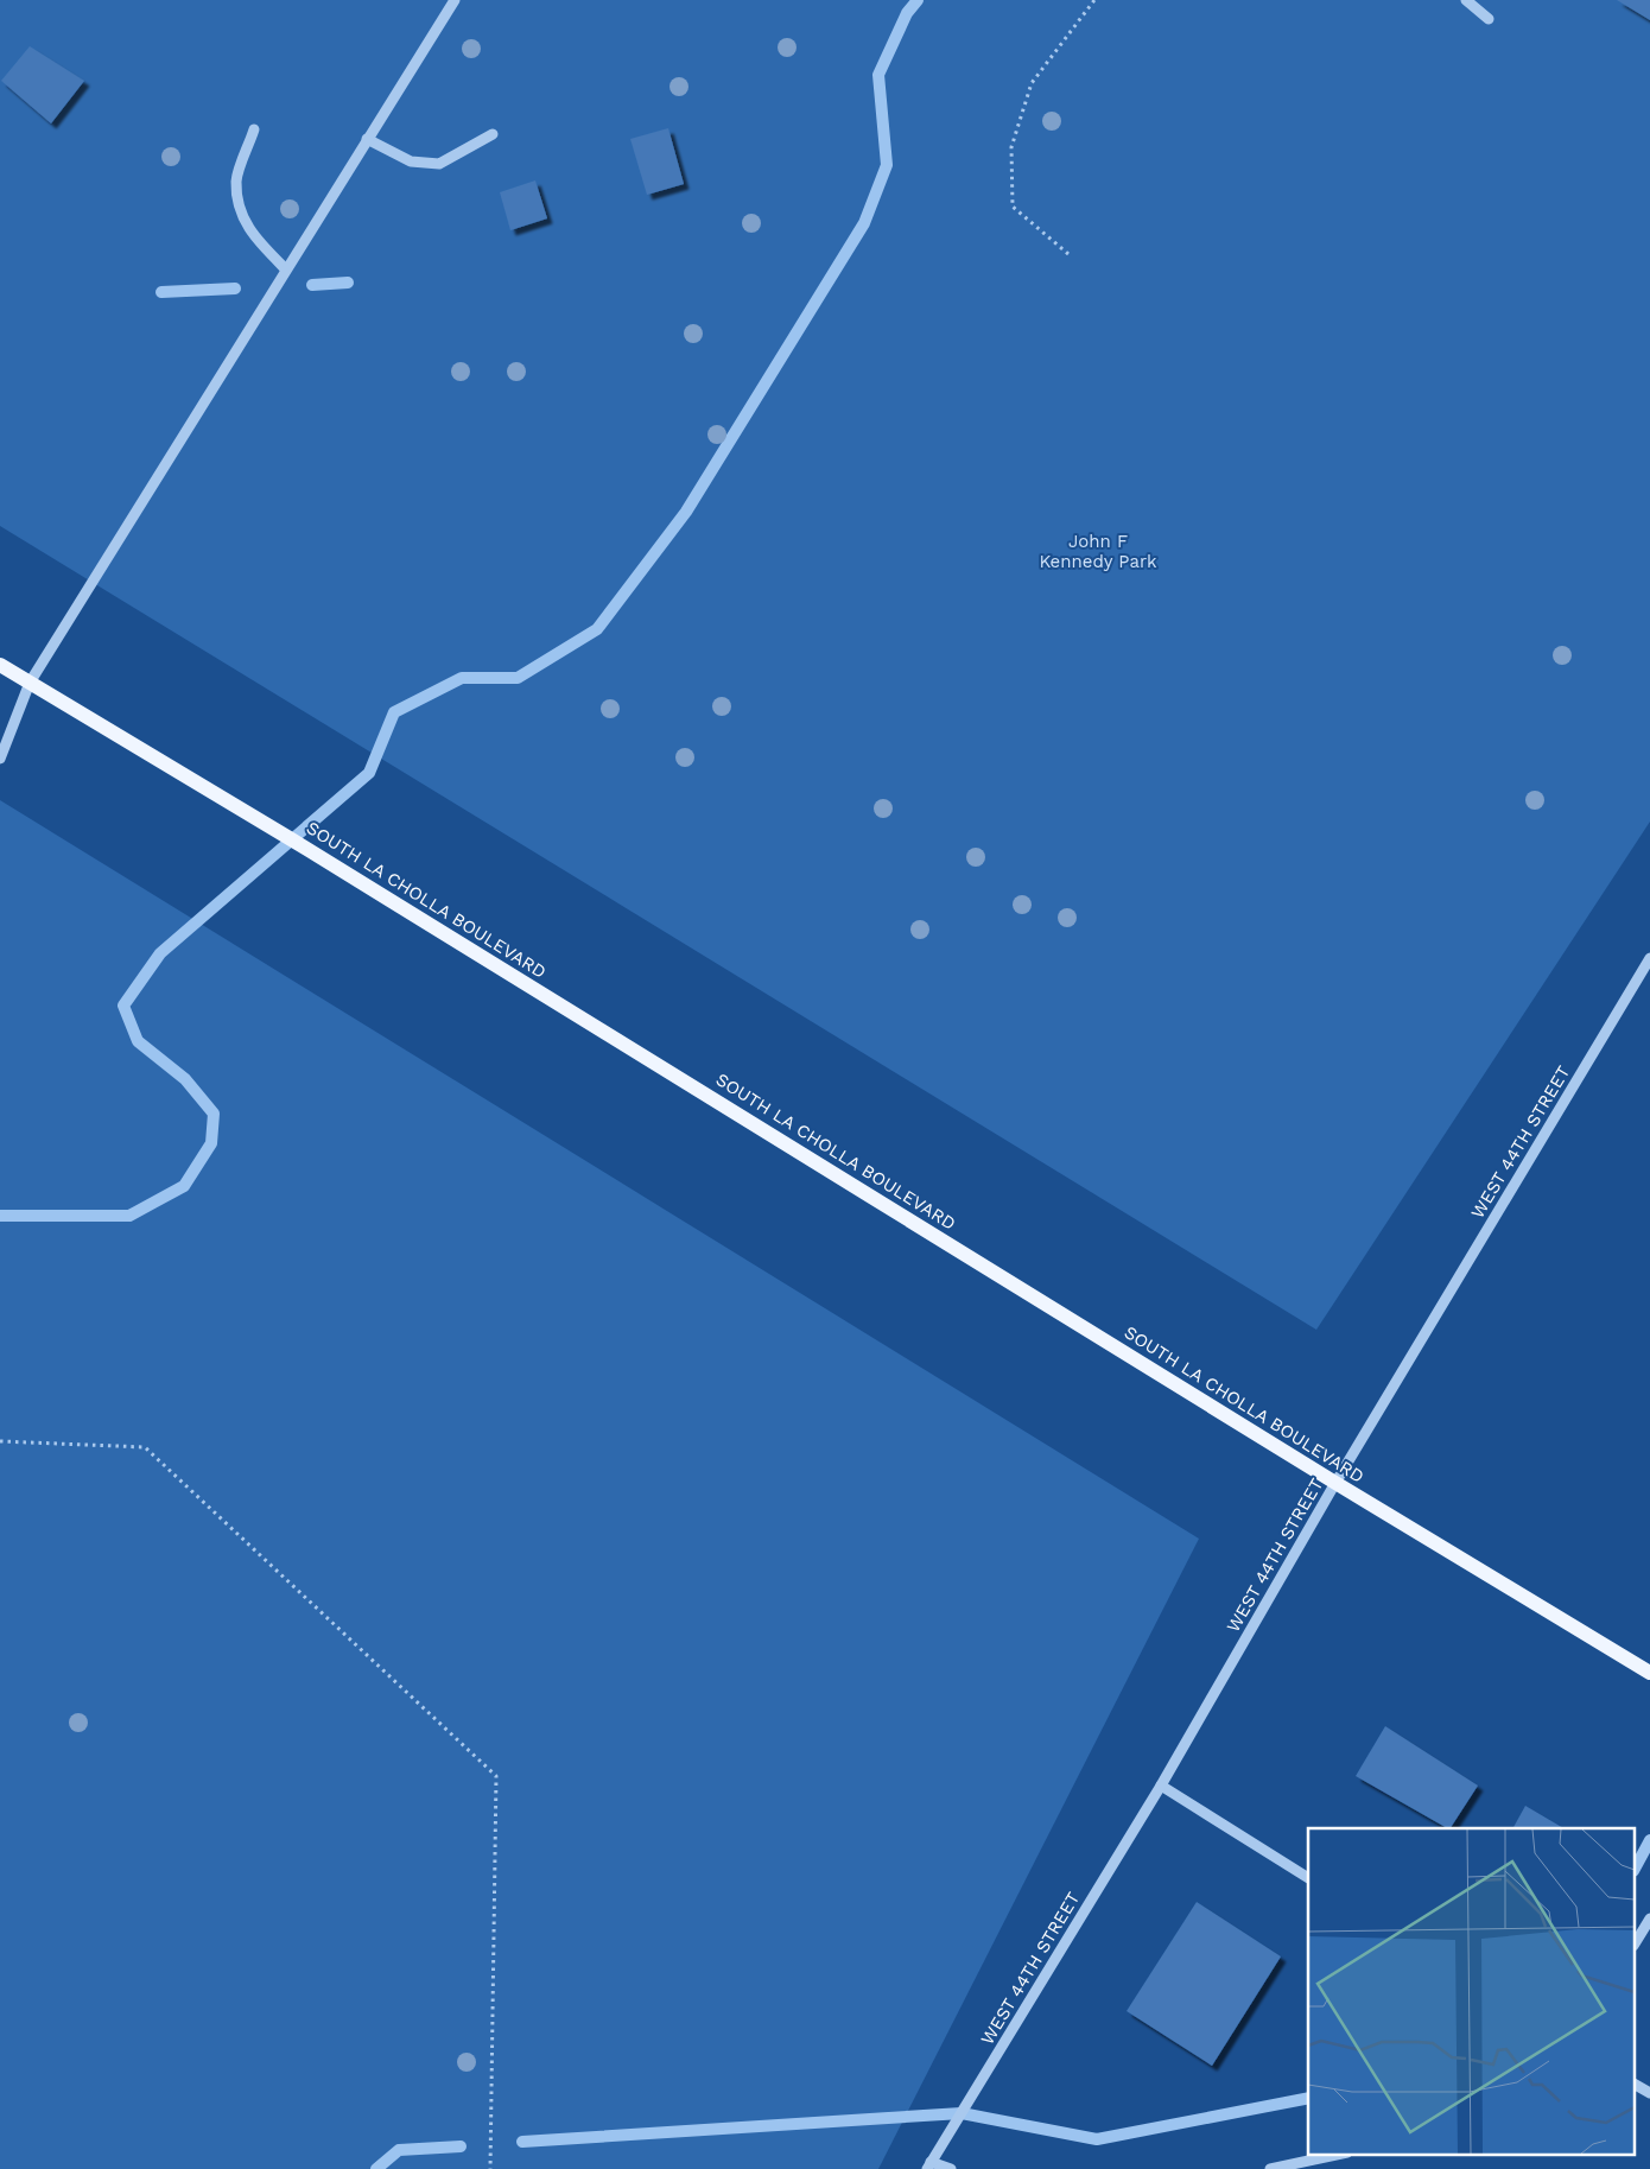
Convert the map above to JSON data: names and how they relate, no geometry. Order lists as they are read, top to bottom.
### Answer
{
  "streets": {
    "main road": ["SOUTH LA CHOLLA BOULEVARD"],
    "street": ["WEST 44TH STREET"]
  },
  "crossings": [
    ["SOUTH LA CHOLLA BOULEVARD", "WEST 44TH STREET"]
  ],
  "parks": ["John F Kennedy Park"]
}
